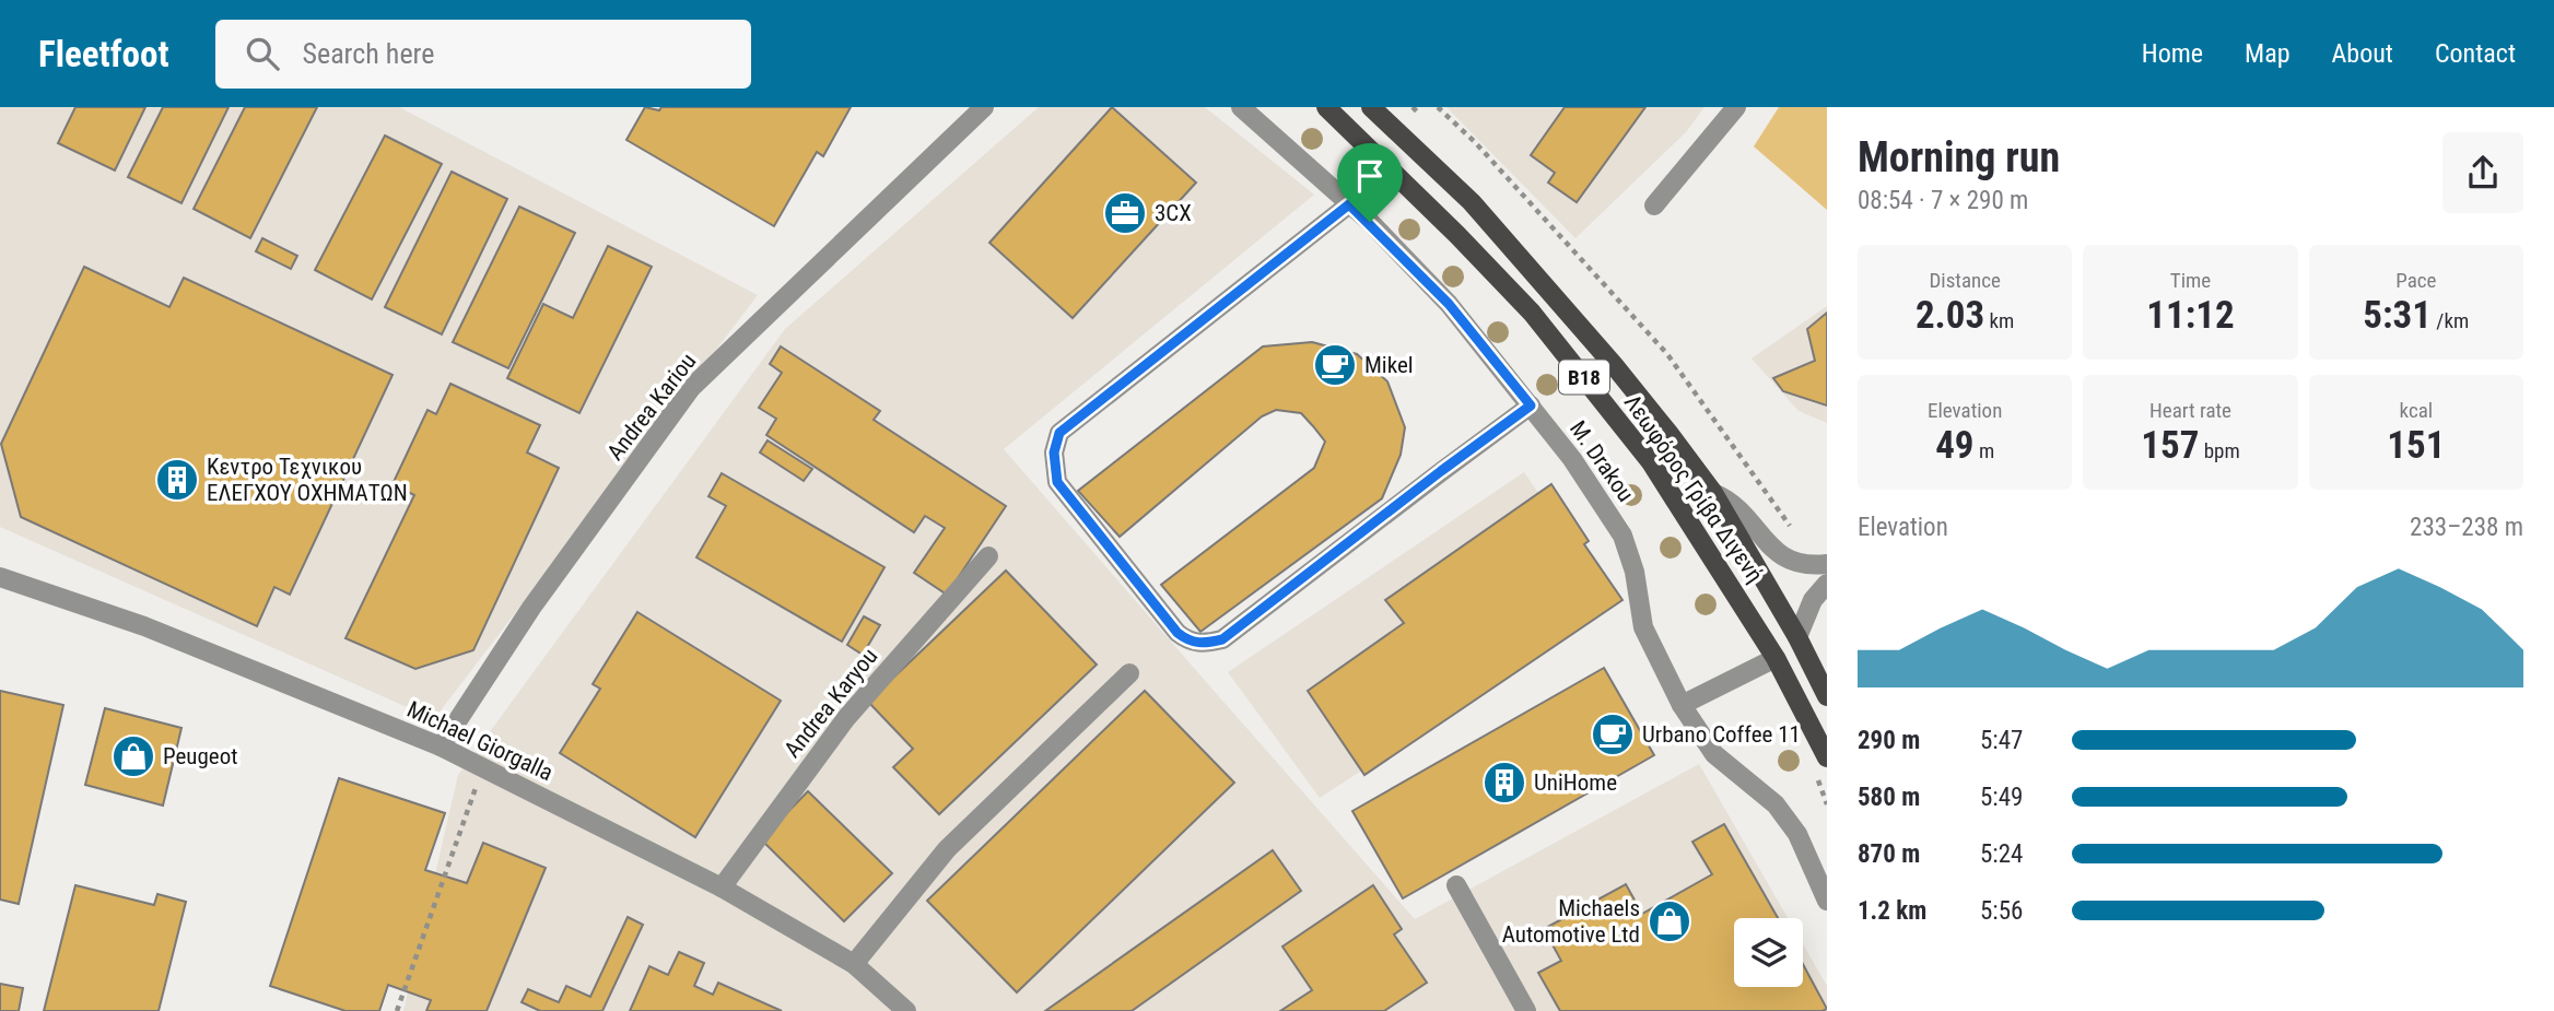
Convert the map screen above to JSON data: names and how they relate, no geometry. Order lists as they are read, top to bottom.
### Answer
{
  "streets": {
    "main road": ["B18", "Λεωφόρος Γρίβα Διγενή"],
    "street": [
      "Andrea Kariou",
      "M. Drakou",
      "Andrea Karyou",
      "Michael Giorgalla"
    ]
  },
  "crossings": [
    ["Andrea Kariou", "Michael Giorgalla"],
    ["Andrea Karyou", "Michael Giorgalla"]
  ],
  "places": {
    "office": ["3CX"],
    "cafe": ["Mikel", "Urbano Coffee 11"],
    "building": ["Κεντρο Τεχνικου ΕΛΕΓΧΟΥ ΟΧΗΜΑΤΩΝ", "UniHome"],
    "shop": ["Peugeot", "Michaels Automotive Ltd"]
  },
  "page": {
    "header": "Fleetfoot",
    "search": "Search here",
    "nav": [
      "Home",
      "Map",
      "About",
      "Contact"
    ],
    "heading": ["Morning run", "08:54 · 7 × 290 m"],
    "stats": [
      ["Distance", "2.03 km"],
      ["Time", "11:12"],
      ["Pace", "5:31 /km"],
      ["Elevation", "49 m"],
      ["Heart rate", "157 bpm"],
      ["kcal", "151"]
    ],
    "chart": ["Elevation", "233–238 m"],
    "list": [
      {
        "name": "290 m",
        "note": "5:47"
      },
      {
        "name": "580 m",
        "note": "5:49"
      },
      {
        "name": "870 m",
        "note": "5:24"
      },
      {
        "name": "1.2 km",
        "note": "5:56"
      }
    ]
  }
}
